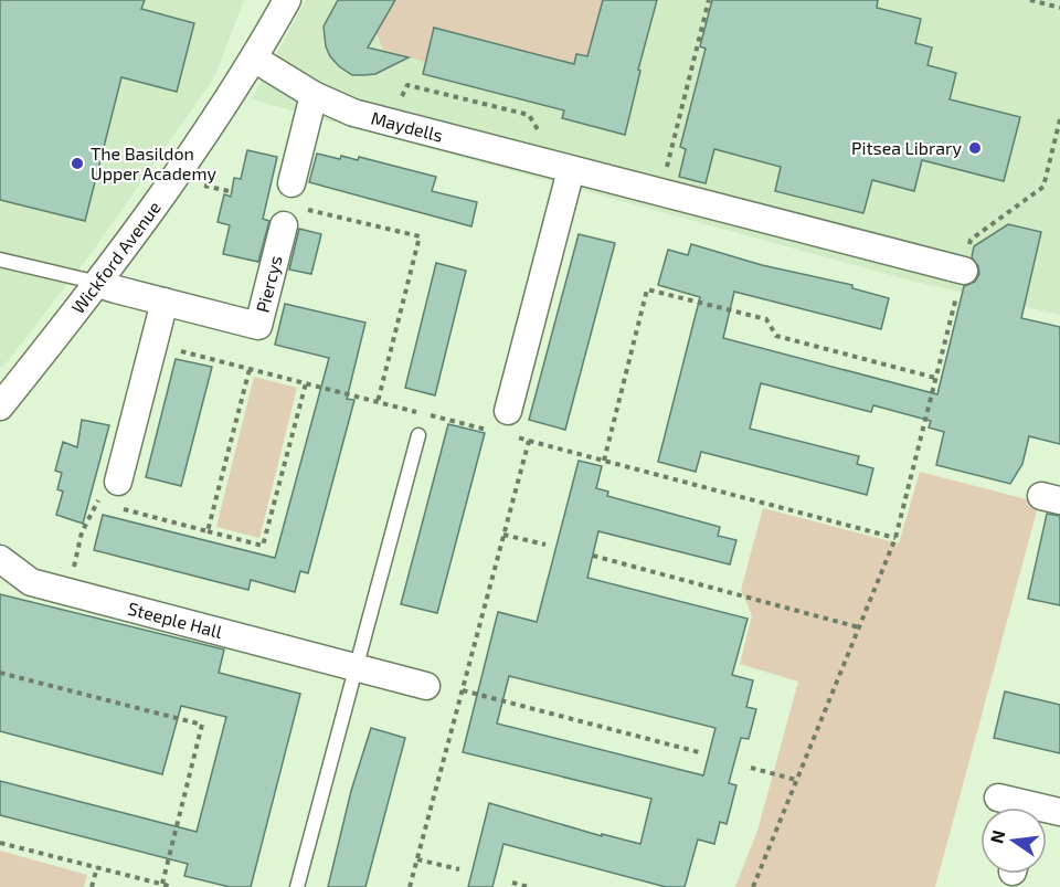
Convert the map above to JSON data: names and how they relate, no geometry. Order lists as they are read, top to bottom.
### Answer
{
  "streets": {
    "street": [
      "Maydells",
      "Wickford Avenue",
      "Piercys",
      "Steeple Hall"
    ]
  },
  "crossings": [
    ["Maydells", "Wickford Avenue"],
    ["Wickford Avenue", "Piercys"]
  ],
  "places": ["Pitsea Library", "The Basildon Upper Academy"],
  "north": "left"
}
